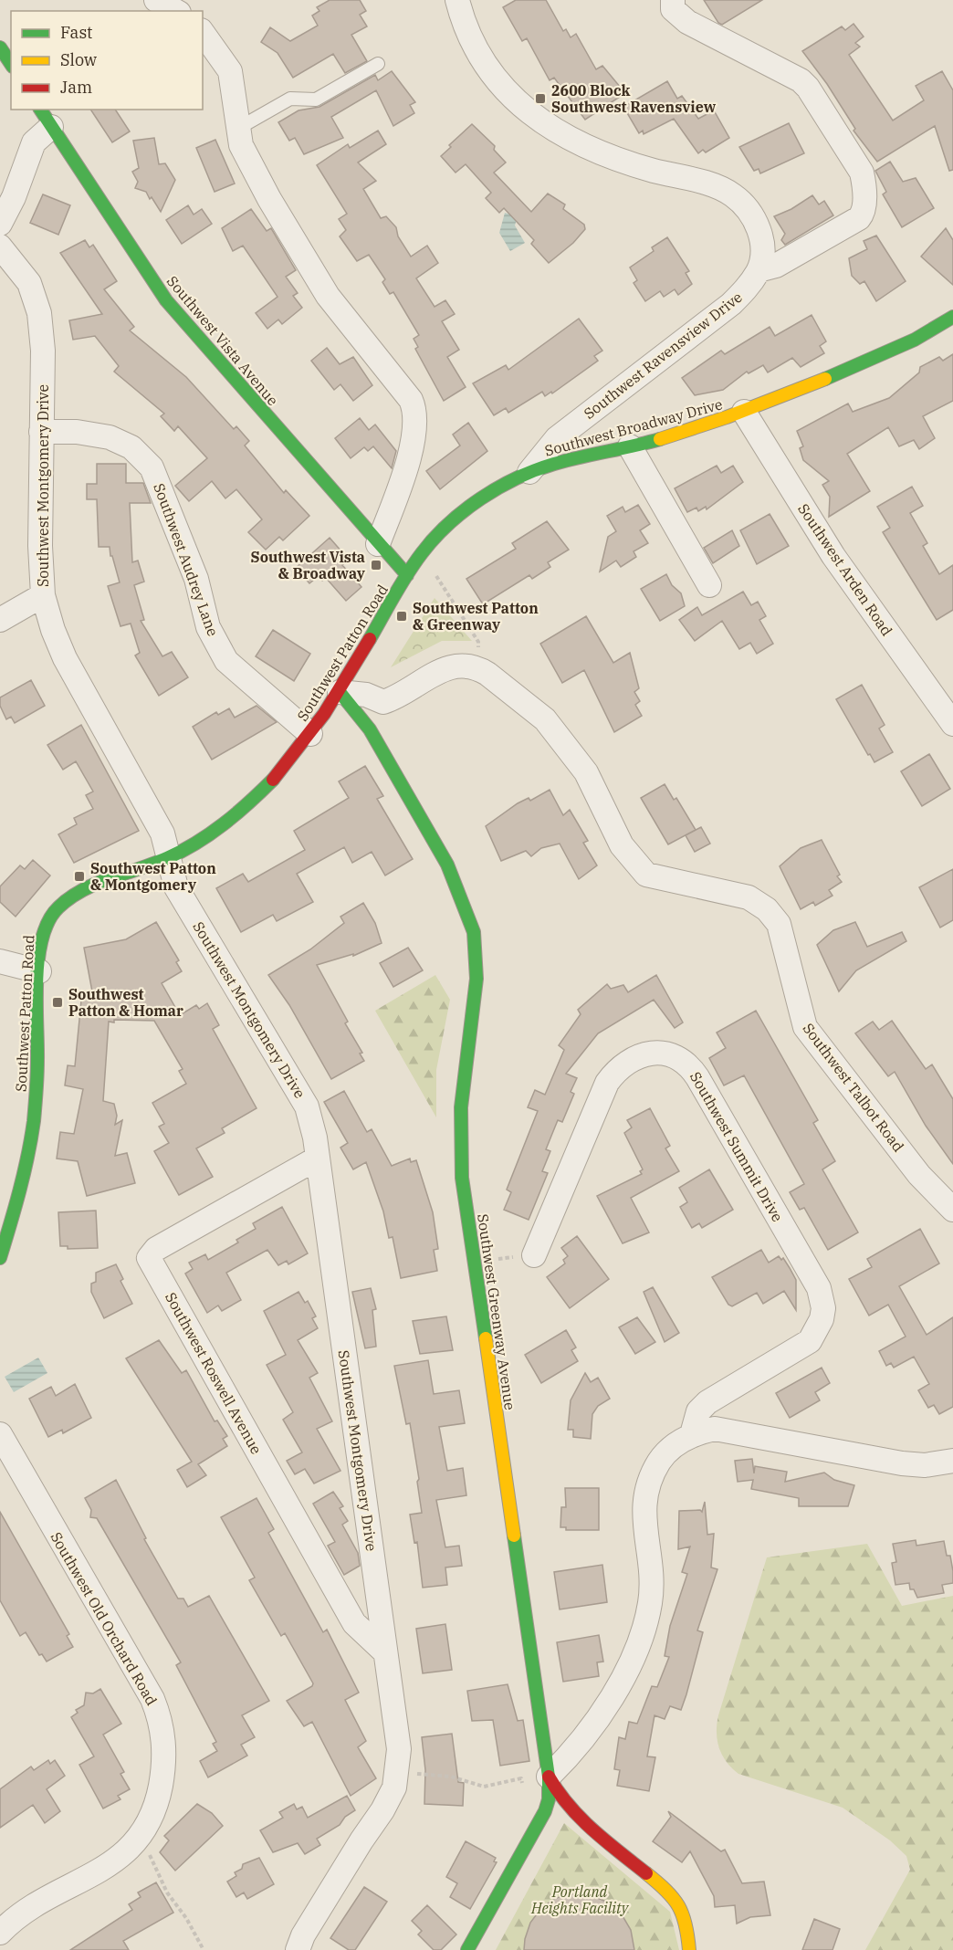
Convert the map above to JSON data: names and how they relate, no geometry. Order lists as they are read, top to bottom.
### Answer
{
  "streets": {
    "street": [
      "Southwest Vista Avenue",
      "Southwest Ravensview Drive",
      "Southwest Broadway Drive",
      "Southwest Montgomery Drive",
      "Southwest Audrey Lane",
      "Southwest Arden Road",
      "Southwest Patton Road",
      "Southwest Talbot Road",
      "Southwest Summit Drive",
      "Southwest Greenway Avenue",
      "Southwest Roswell Avenue",
      "Southwest Old Orchard Road"
    ]
  },
  "crossings": [
    ["Southwest Vista Avenue", "Southwest Broadway Drive"],
    ["Southwest Vista Avenue", "Southwest Patton Road"],
    ["Southwest Ravensview Drive", "Southwest Broadway Drive"],
    ["Southwest Broadway Drive", "Southwest Arden Road"],
    ["Southwest Broadway Drive", "Southwest Patton Road"],
    ["Southwest Montgomery Drive", "Southwest Audrey Lane"],
    ["Southwest Montgomery Drive", "Southwest Patton Road"],
    ["Southwest Montgomery Drive", "Southwest Roswell Avenue"],
    ["Southwest Audrey Lane", "Southwest Patton Road"],
    ["Southwest Patton Road", "Southwest Greenway Avenue"]
  ],
  "parks": ["Portland Heights Facility"],
  "places": {
    "transit": [
      "2600 Block Southwest Ravensview",
      "Southwest Vista & Broadway",
      "Southwest Patton & Greenway",
      "Southwest Patton & Montgomery",
      "Southwest Patton & Homar"
    ]
  },
  "legend": ["Fast", "Slow", "Jam"]
}
